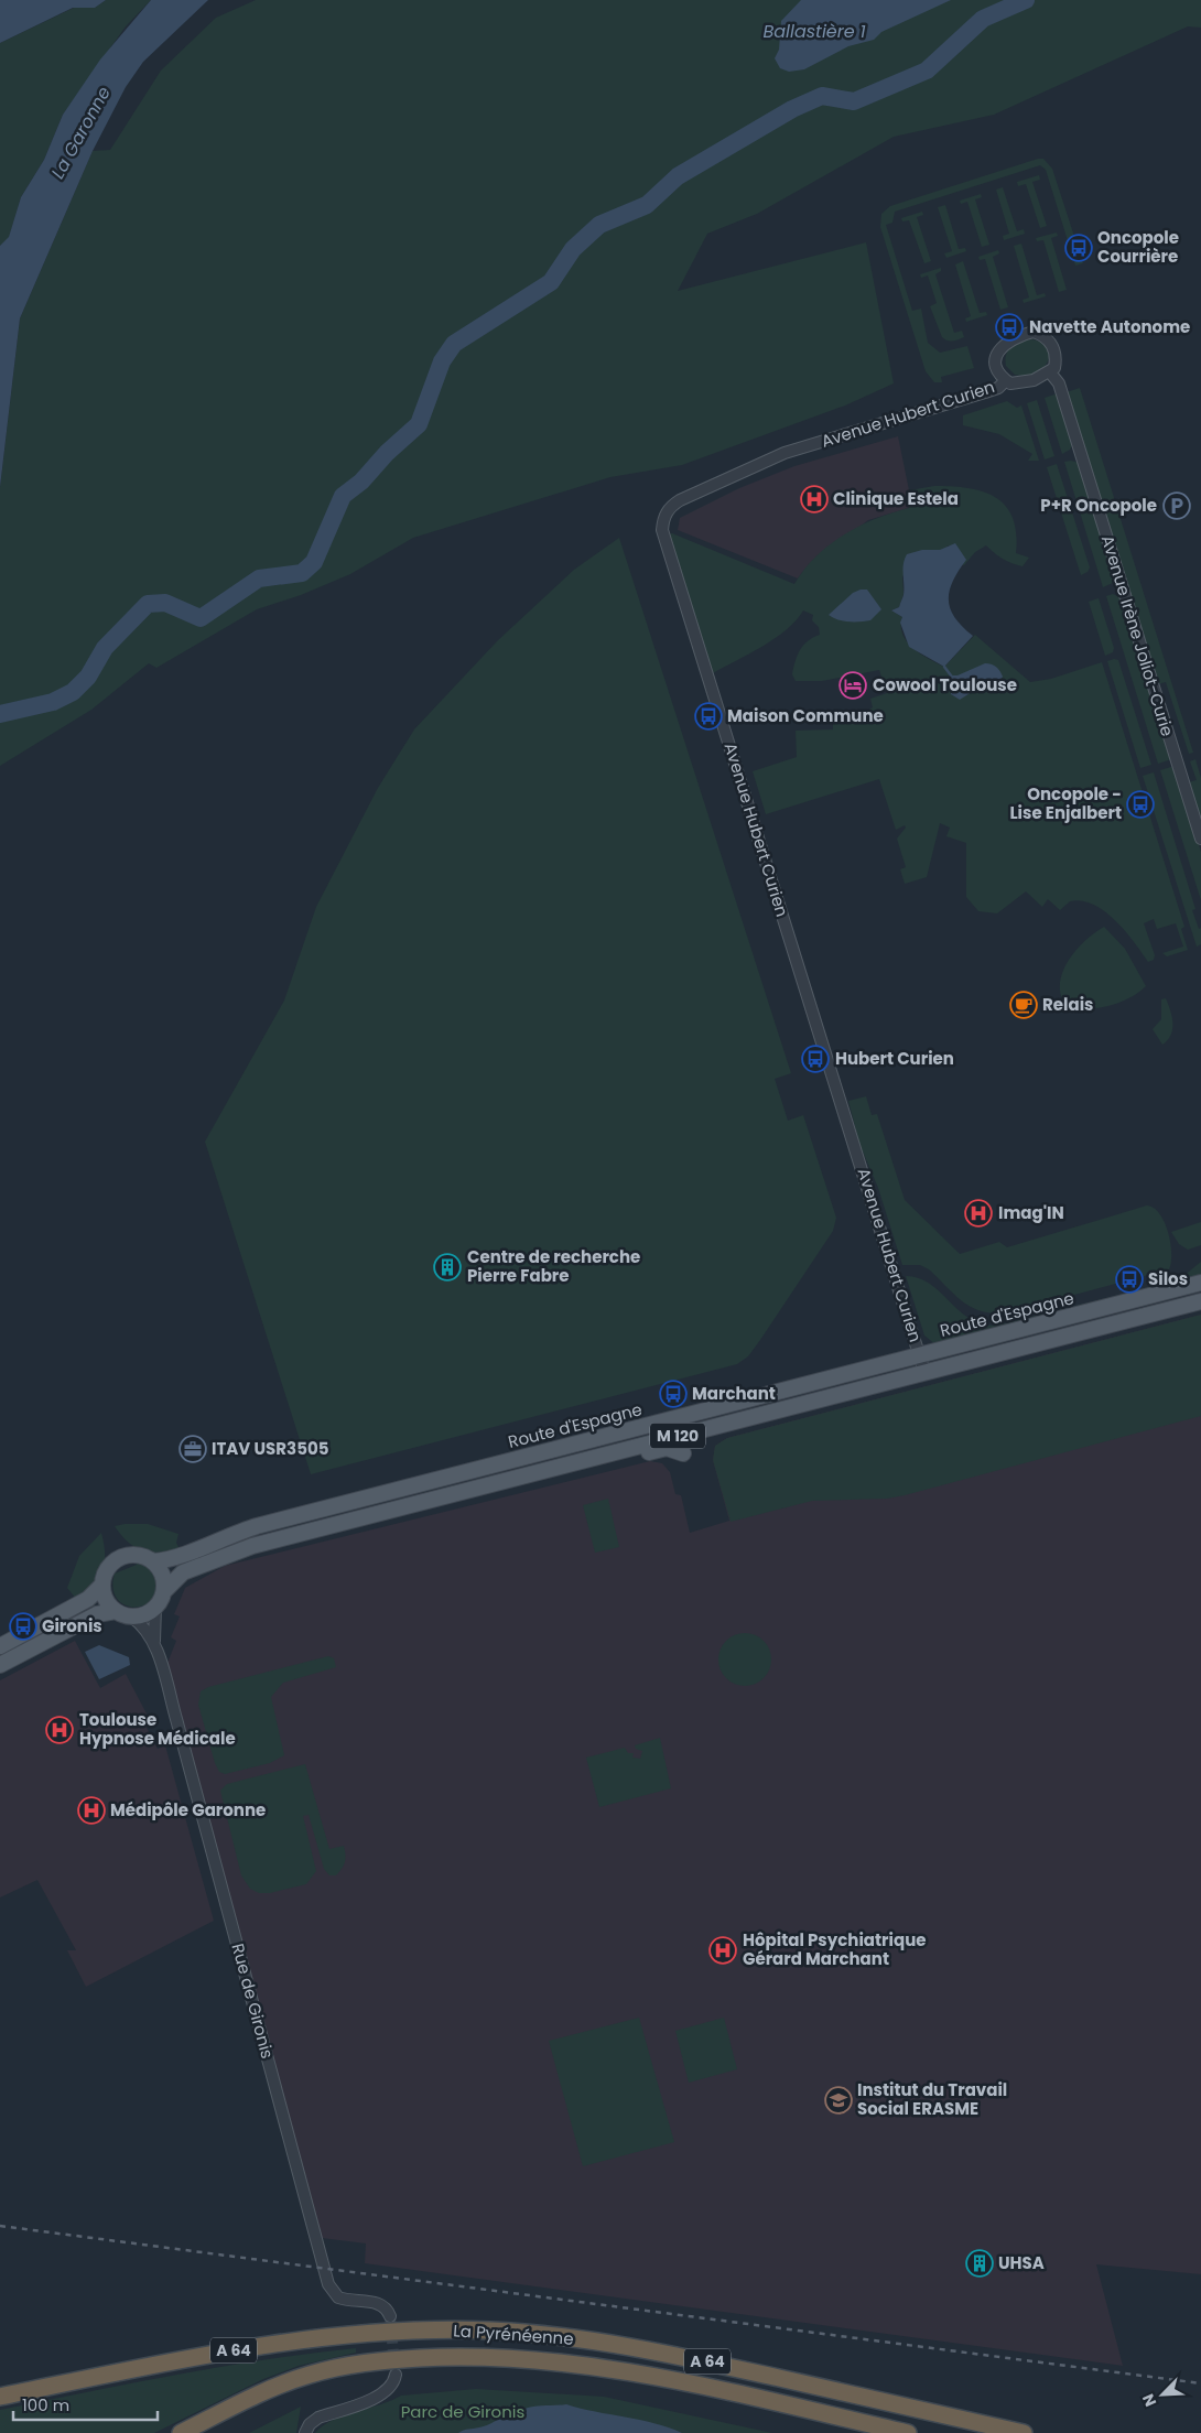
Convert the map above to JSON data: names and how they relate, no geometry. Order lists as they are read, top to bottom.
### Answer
{
  "streets": {
    "highway": ["La Pyrénéenne", "A 64"],
    "main road": ["Route d'Espagne", "M 120"],
    "street": ["Avenue Hubert Curien", "Avenue Irène Joliot-Curie", "Rue de Gironis"]
  },
  "crossings": [
    ["Avenue Hubert Curien", "Avenue Irène Joliot-Curie"],
    ["Avenue Hubert Curien", "Route d'Espagne"],
    ["Route d'Espagne", "Rue de Gironis"]
  ],
  "water": ["Ballastière 1", "La Garonne"],
  "parks": ["Parc de Gironis"],
  "places": {
    "bus stop": [
      "Oncopole Courrière",
      "Navette Autonome",
      "Maison Commune",
      "Oncopole - Lise Enjalbert",
      "Hubert Curien",
      "Silos",
      "Marchant",
      "Gironis"
    ],
    "hospital": [
      "Clinique Estela",
      "Imag'IN",
      "Toulouse Hypnose Médicale",
      "Médipôle Garonne",
      "Hôpital Psychiatrique Gérard Marchant"
    ],
    "parking": ["P+R Oncopole"],
    "hotel": ["Cowool Toulouse"],
    "cafe": ["Relais"],
    "building": ["Centre de recherche Pierre Fabre", "UHSA"],
    "office": ["ITAV USR3505"],
    "school or university": ["Institut du Travail Social ERASME"]
  },
  "scale_bar": "100 m",
  "north": "bottom left"
}
